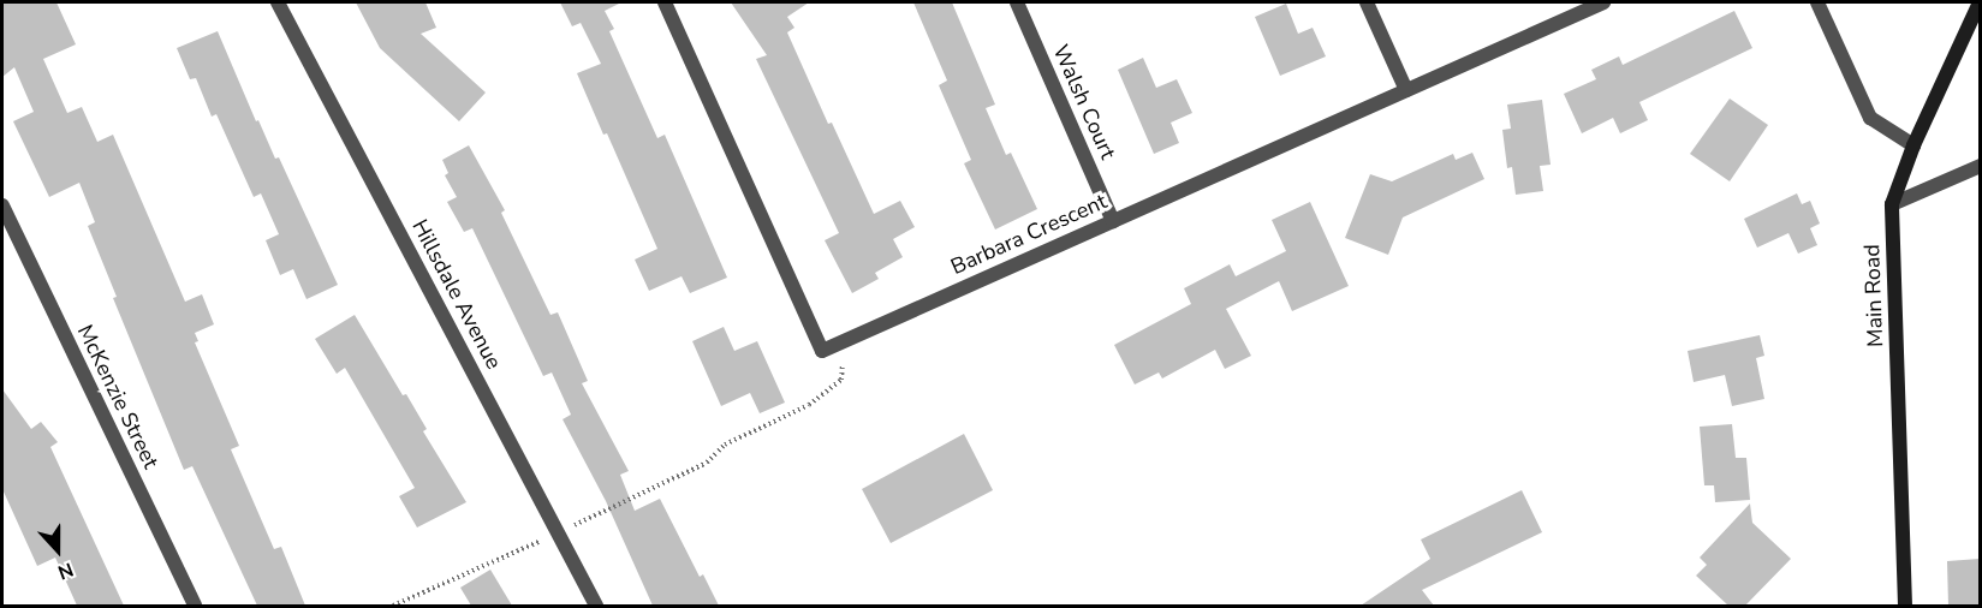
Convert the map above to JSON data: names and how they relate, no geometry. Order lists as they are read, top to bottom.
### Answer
{
  "streets": {
    "main road": ["Main Road"],
    "street": [
      "Walsh Court",
      "Barbara Crescent",
      "Hillsdale Avenue",
      "McKenzie Street"
    ]
  },
  "crossings": [
    ["Walsh Court", "Barbara Crescent"]
  ],
  "north": "bottom"
}
